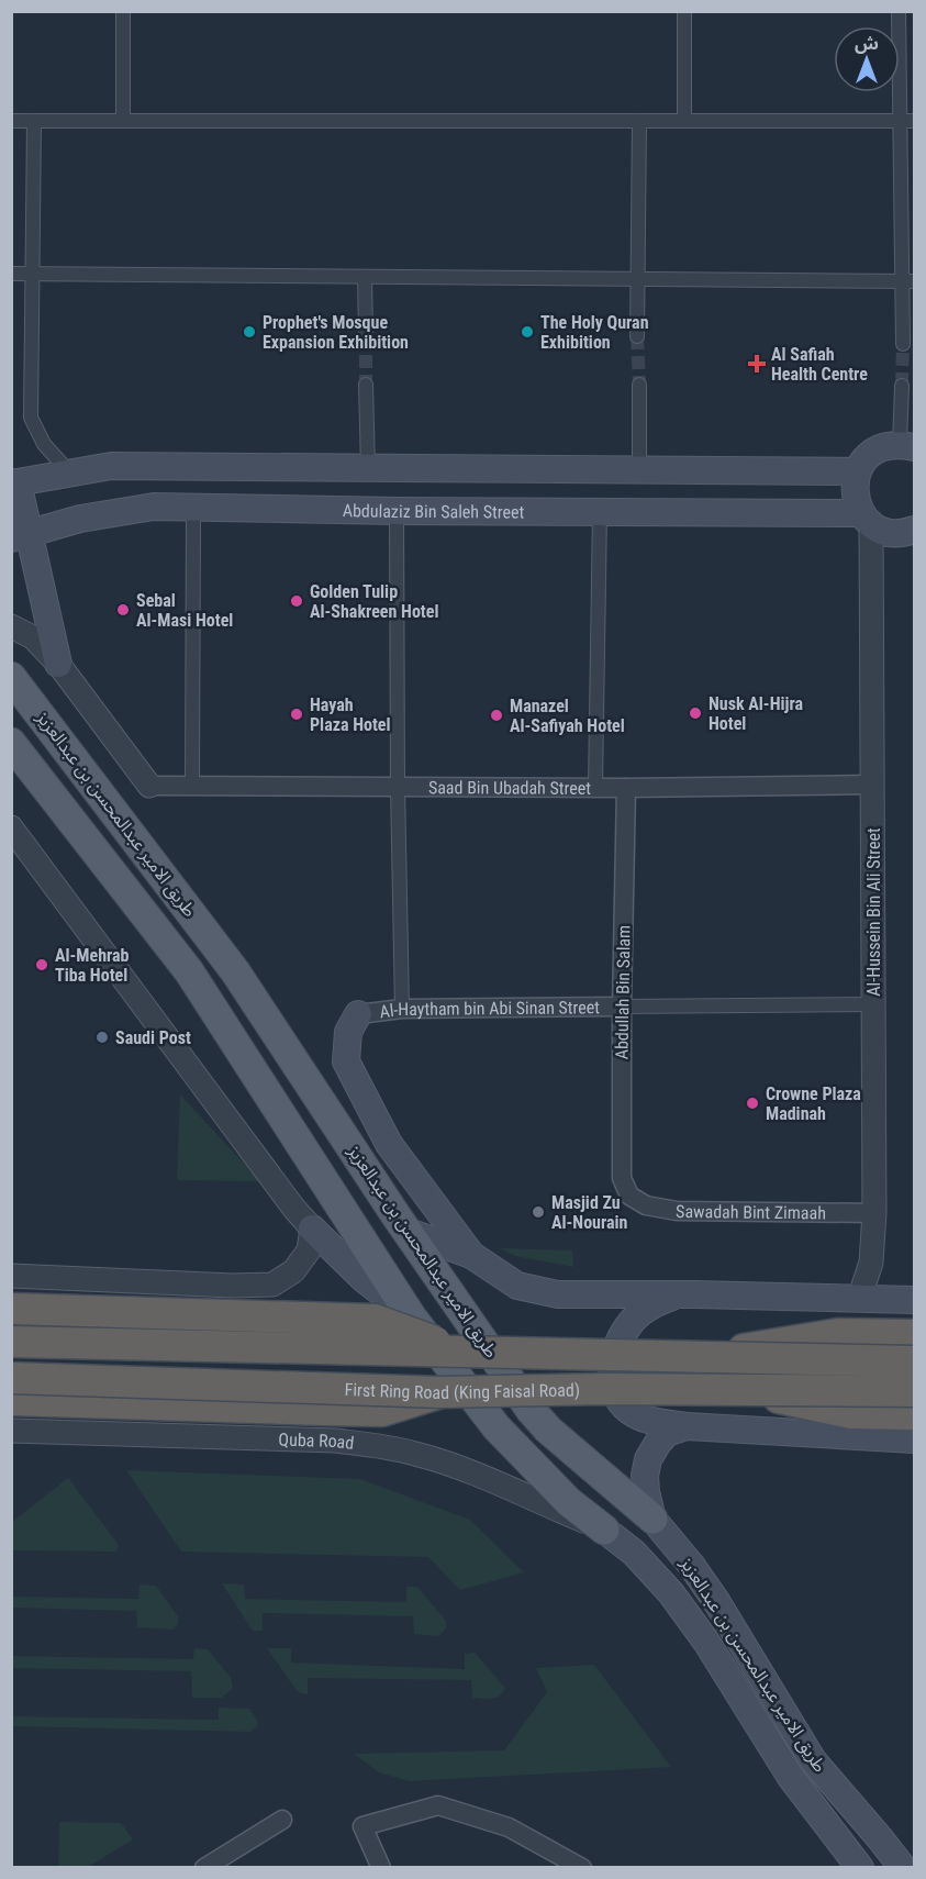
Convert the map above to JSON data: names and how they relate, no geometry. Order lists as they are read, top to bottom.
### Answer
{
  "streets": {
    "highway": ["First Ring Road (King Faisal Road)"],
    "main road": ["Abdulaziz Bin Saleh Street", "طريق الامير عبدالمحسن بن عبدالعزيز"],
    "street": [
      "Saad Bin Ubadah Street",
      "Al-Hussein Bin Ali Street",
      "Abdullah Bin Salam",
      "Al-Haytham bin Abi Sinan Street",
      "Sawadah Bint Zimaah",
      "Quba Road"
    ]
  },
  "crossings": [
    ["Abdulaziz Bin Saleh Street", "Al-Hussein Bin Ali Street"],
    ["Saad Bin Ubadah Street", "Al-Hussein Bin Ali Street"],
    ["Saad Bin Ubadah Street", "Abdullah Bin Salam"],
    ["طريق الامير عبدالمحسن بن عبدالعزيز", "Quba Road"],
    ["Al-Hussein Bin Ali Street", "Sawadah Bint Zimaah"],
    ["Abdullah Bin Salam", "Al-Haytham bin Abi Sinan Street"],
    ["Abdullah Bin Salam", "Sawadah Bint Zimaah"]
  ],
  "places": {
    "other": [
      "Prophet's Mosque Expansion Exhibition",
      "The Holy Quran Exhibition",
      "Golden Tulip Al-Shakreen Hotel",
      "Sebal Al-Masi Hotel",
      "Nusk Al-Hijra Hotel",
      "Hayah Plaza Hotel",
      "Manazel Al-Safiyah Hotel",
      "Al-Mehrab Tiba Hotel",
      "Saudi Post",
      "Crowne Plaza Madinah",
      "Masjid Zu Al-Nourain"
    ],
    "health": ["Al Safiah Health Centre"]
  },
  "north": "top"
}
